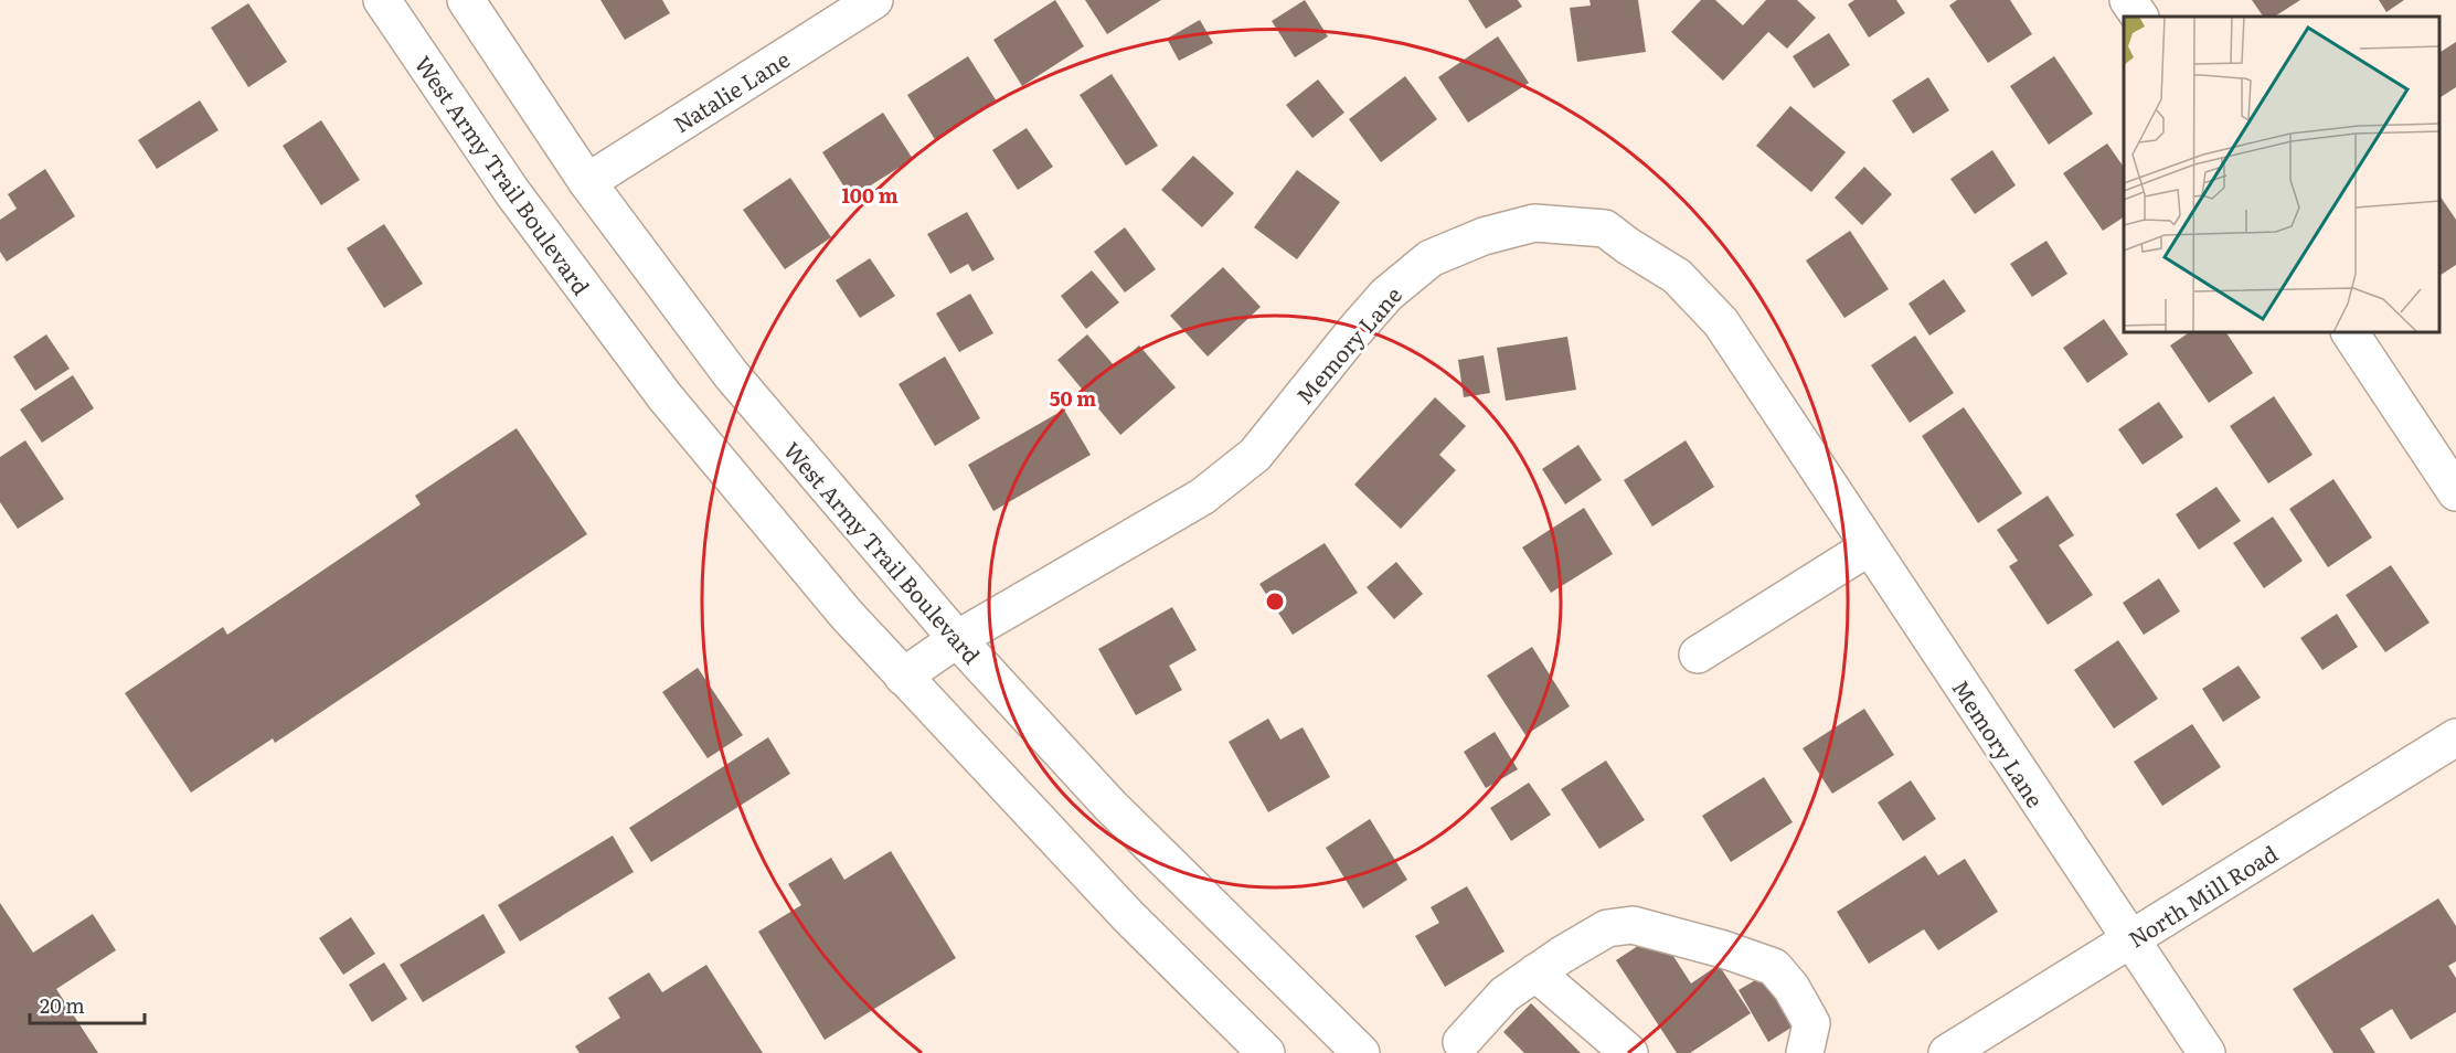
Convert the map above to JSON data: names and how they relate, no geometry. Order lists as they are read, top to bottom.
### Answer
{
  "streets": {
    "street": [
      "Natalie Lane",
      "West Army Trail Boulevard",
      "Memory Lane",
      "North Mill Road"
    ]
  },
  "crossings": [
    ["Natalie Lane", "West Army Trail Boulevard"],
    ["West Army Trail Boulevard", "Memory Lane"],
    ["Memory Lane", "North Mill Road"]
  ],
  "scale_bar": "20 m",
  "rings": ["100 m", "50 m"]
}
